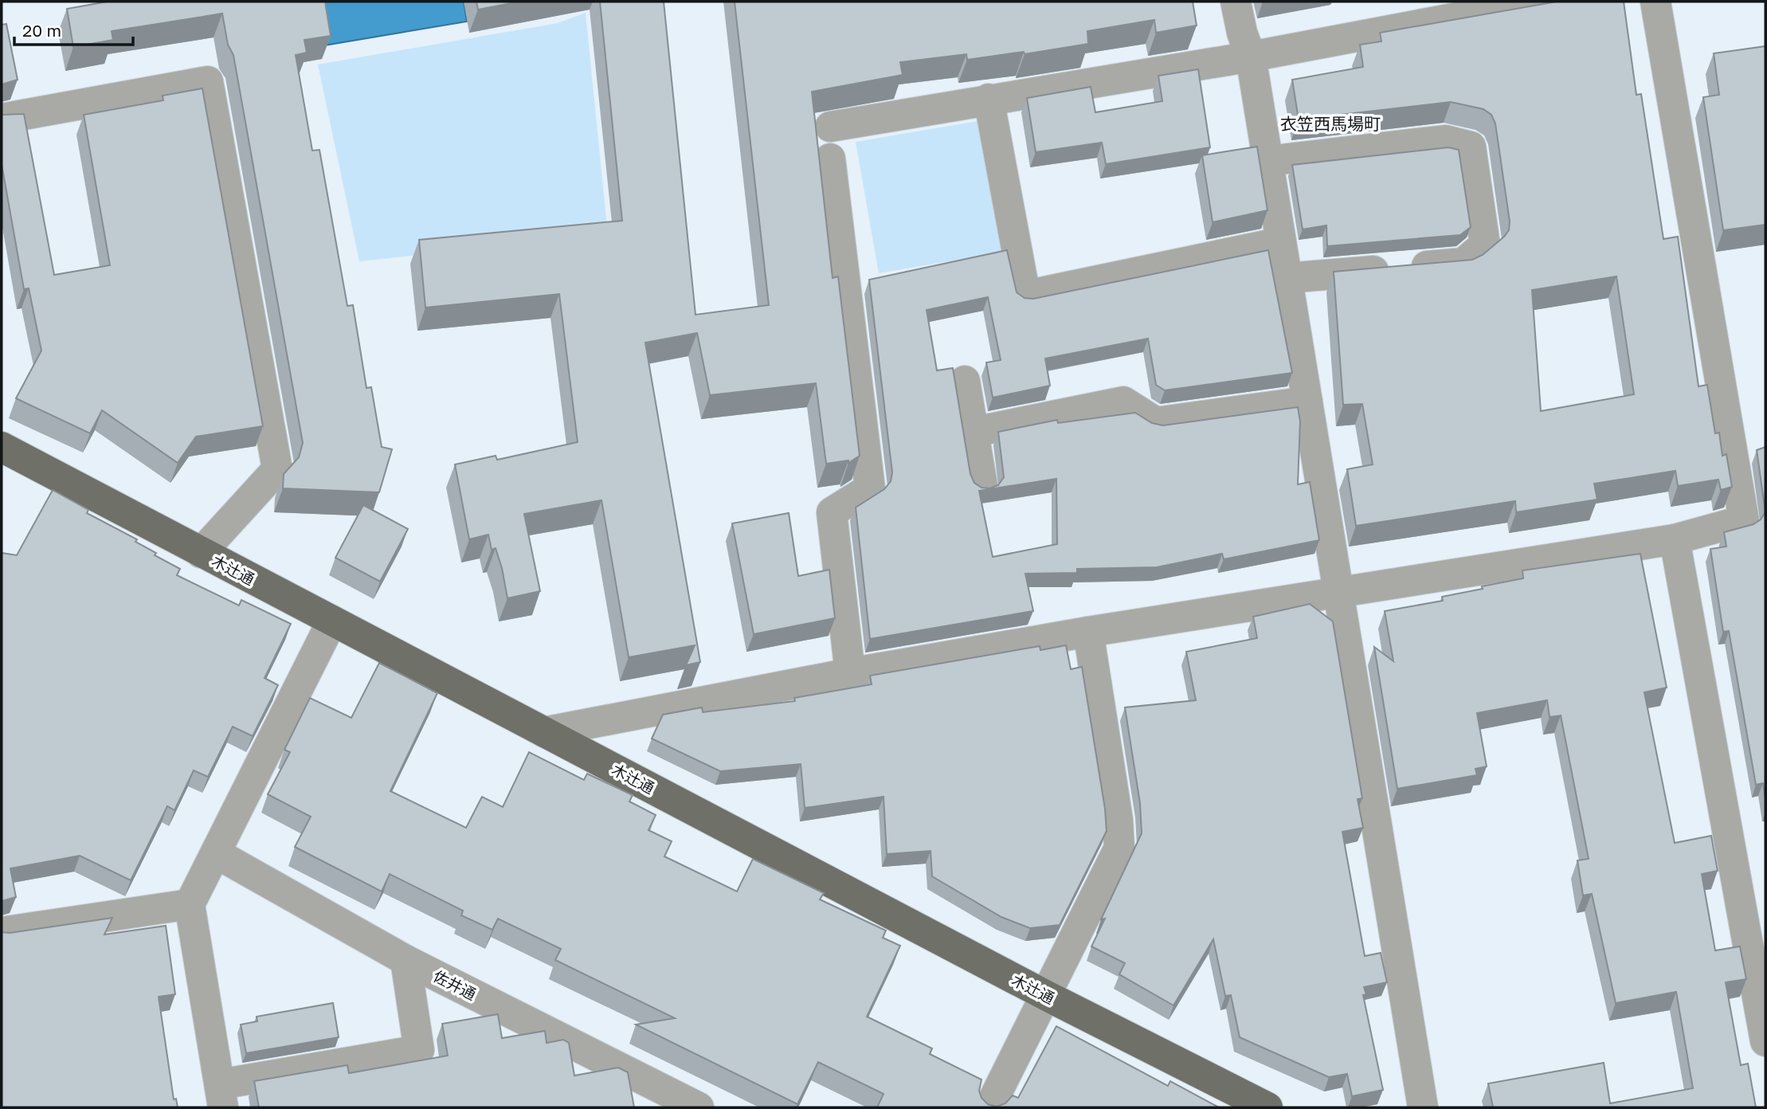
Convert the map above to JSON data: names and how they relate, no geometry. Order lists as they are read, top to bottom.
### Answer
{
  "streets": {
    "main road": ["木辻通"],
    "street": ["佐井通"]
  },
  "districts": ["衣笠西馬場町"],
  "scale_bar": "20 m"
}
